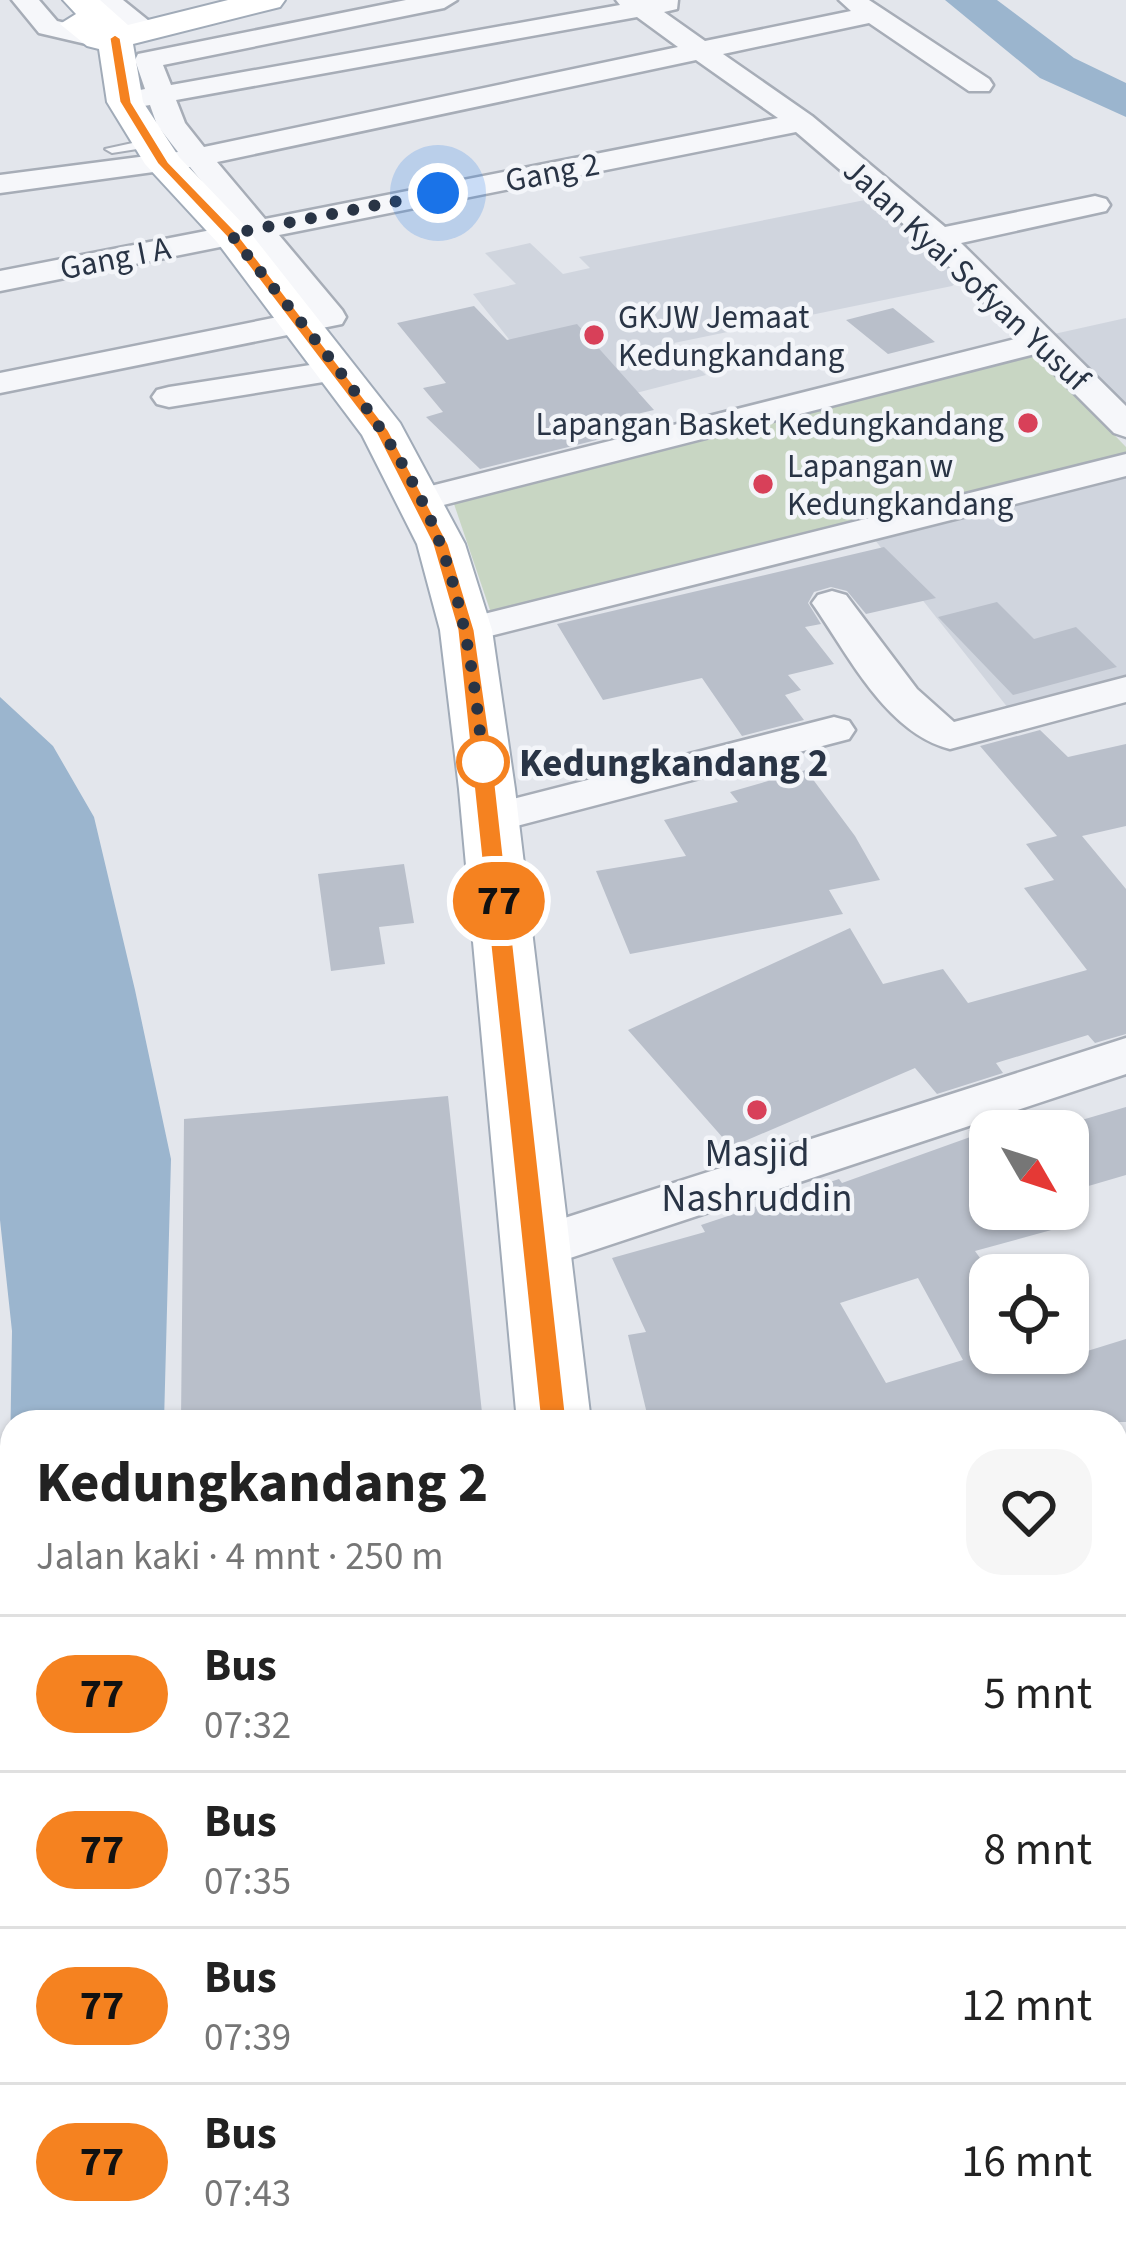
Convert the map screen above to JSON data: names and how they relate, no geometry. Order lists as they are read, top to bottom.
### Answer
{
  "streets": {
    "street": ["Gang 2", "Gang I A", "Jalan Kyai Sofyan Yusuf"]
  },
  "crossings": [
    ["Gang 2", "Gang I A"],
    ["Gang 2", "Jalan Kyai Sofyan Yusuf"]
  ],
  "places": [
    "GKJW Jemaat Kedungkandang",
    "Lapangan Basket Kedungkandang",
    "Lapangan w Kedungkandang",
    "Kedungkandang 2",
    "Masjid Nashruddin"
  ],
  "lines": ["bus line 77"],
  "north": "bottom right",
  "page": {
    "on_map": "77",
    "heading": ["Kedungkandang 2", "Jalan kaki · 4 mnt · 250 m"],
    "list": [
      {
        "mark": "77",
        "name": "Bus",
        "note": "07:32",
        "value": "5 mnt"
      },
      {
        "mark": "77",
        "name": "Bus",
        "note": "07:35",
        "value": "8 mnt"
      },
      {
        "mark": "77",
        "name": "Bus",
        "note": "07:39",
        "value": "12 mnt"
      },
      {
        "mark": "77",
        "name": "Bus",
        "note": "07:43",
        "value": "16 mnt"
      }
    ]
  }
}
